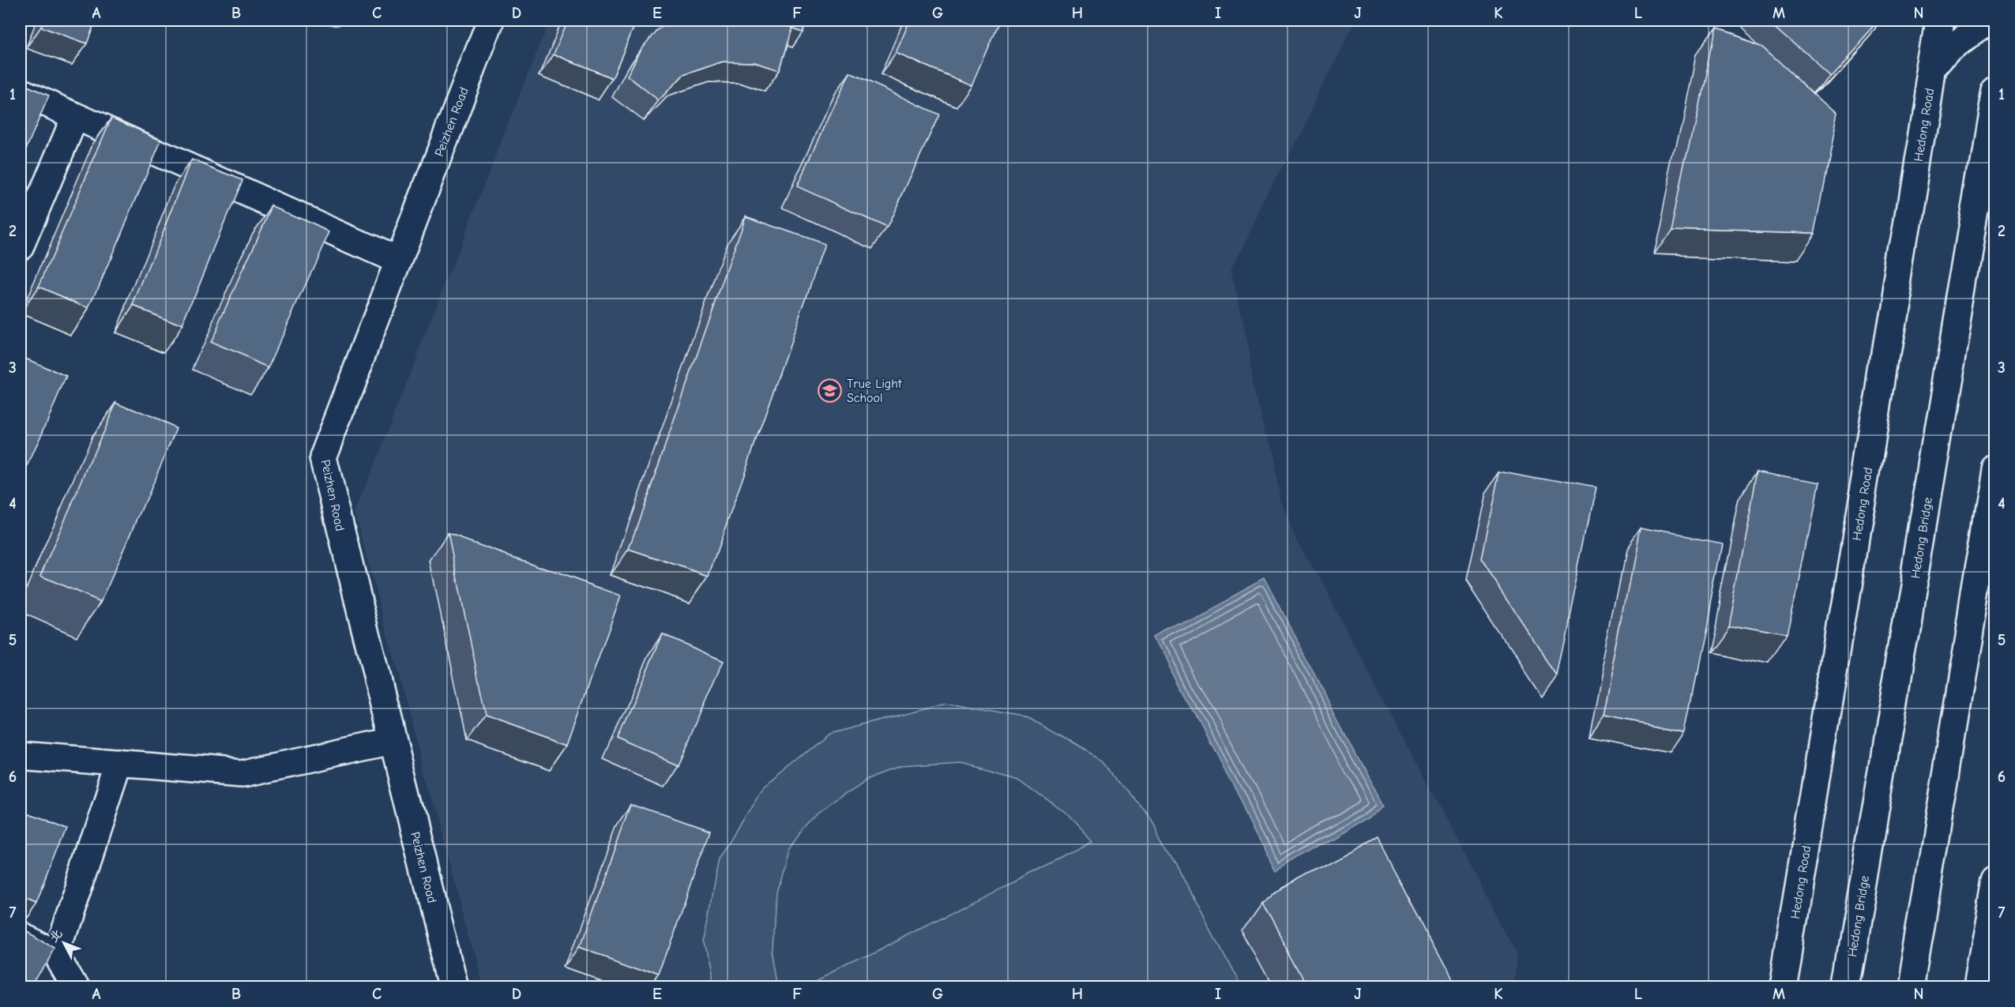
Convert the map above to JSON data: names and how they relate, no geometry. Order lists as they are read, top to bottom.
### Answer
{
  "streets": {
    "street": ["Peizhen Road", "Hedong Road", "Hedong Bridge"]
  },
  "places": {
    "school or university": ["True Light School"]
  },
  "north": "top left",
  "grid": {
    "columns": [
      "A",
      "B",
      "C",
      "D",
      "E",
      "F",
      "G",
      "H",
      "I",
      "J",
      "K",
      "L",
      "M",
      "N"
    ],
    "rows": [
      "1",
      "2",
      "3",
      "4",
      "5",
      "6",
      "7"
    ]
  }
}
